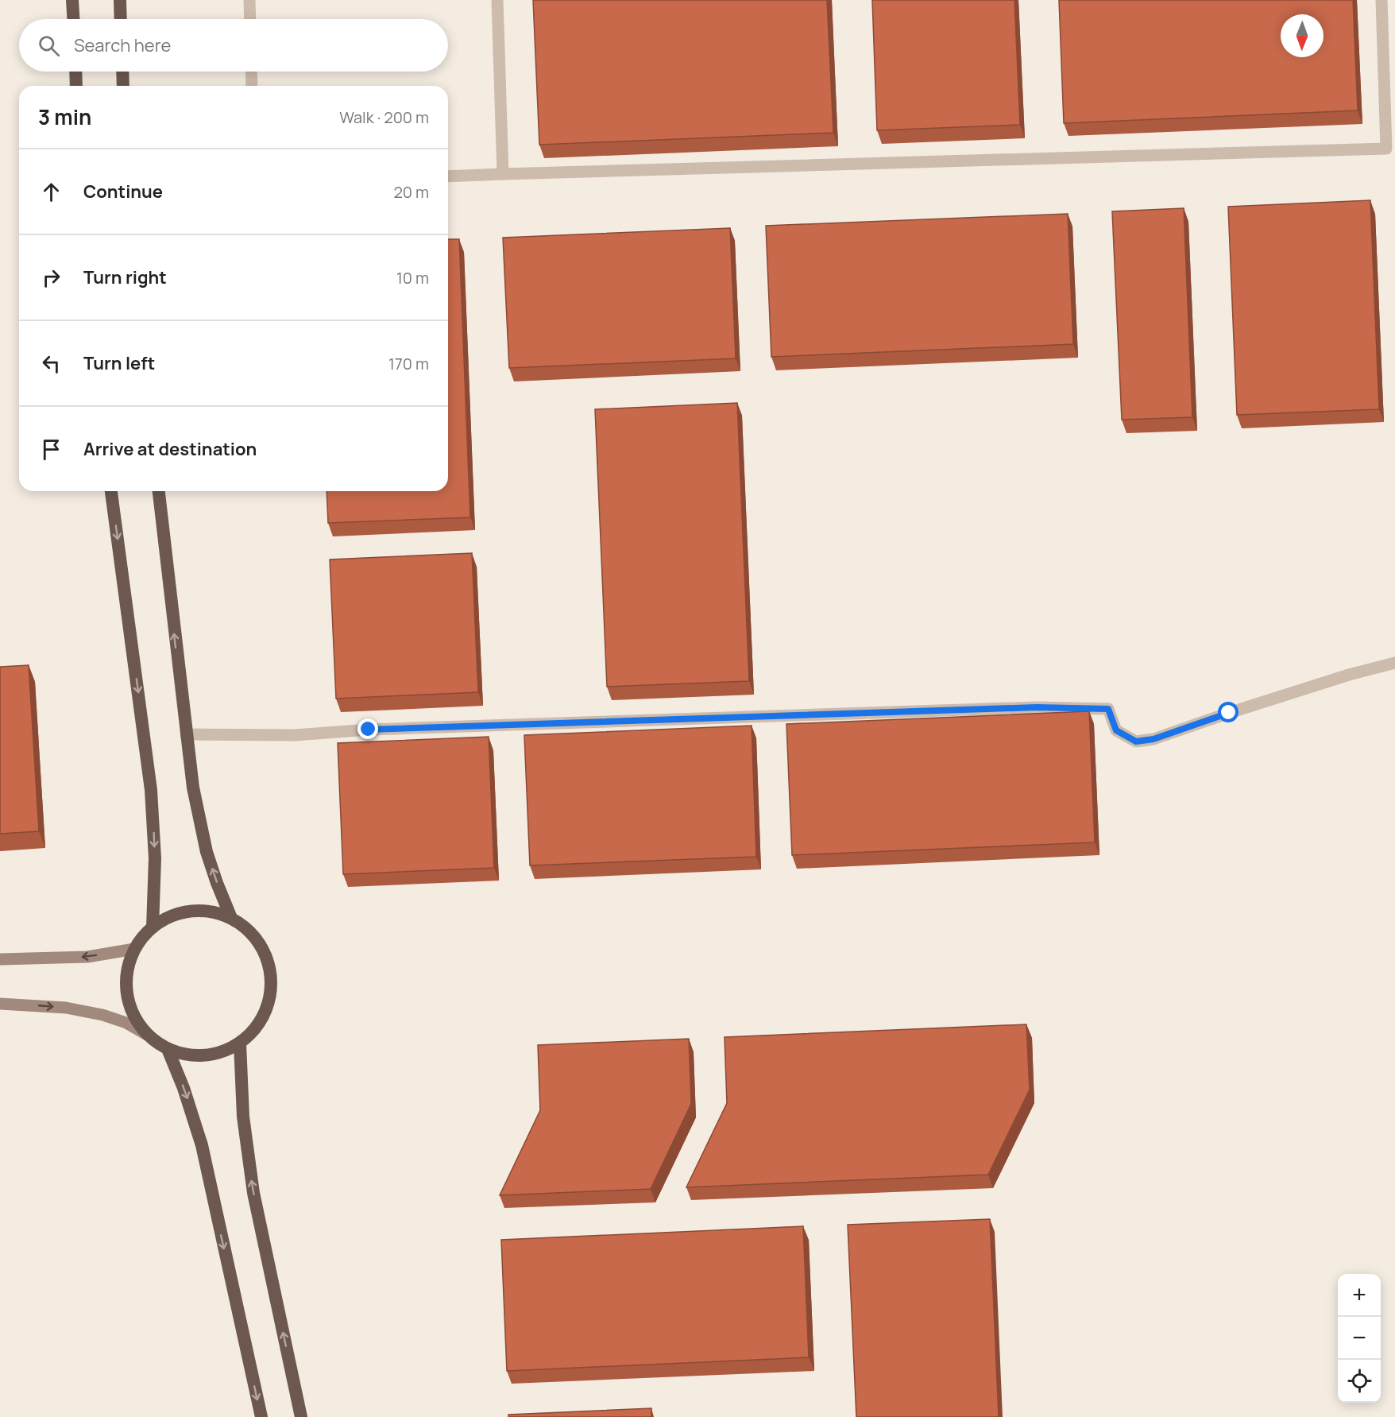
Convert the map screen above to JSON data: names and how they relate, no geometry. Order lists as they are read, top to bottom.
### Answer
{
  "north": "bottom",
  "page": {
    "search": "Search here",
    "heading": ["3 min", "Walk · 200 m"],
    "list": [
      ["Continue", "20 m"],
      ["Turn right", "10 m"],
      ["Turn left", "170 m"],
      "Arrive at destination"
    ],
    "map_buttons": ["+", "−"]
  }
}
